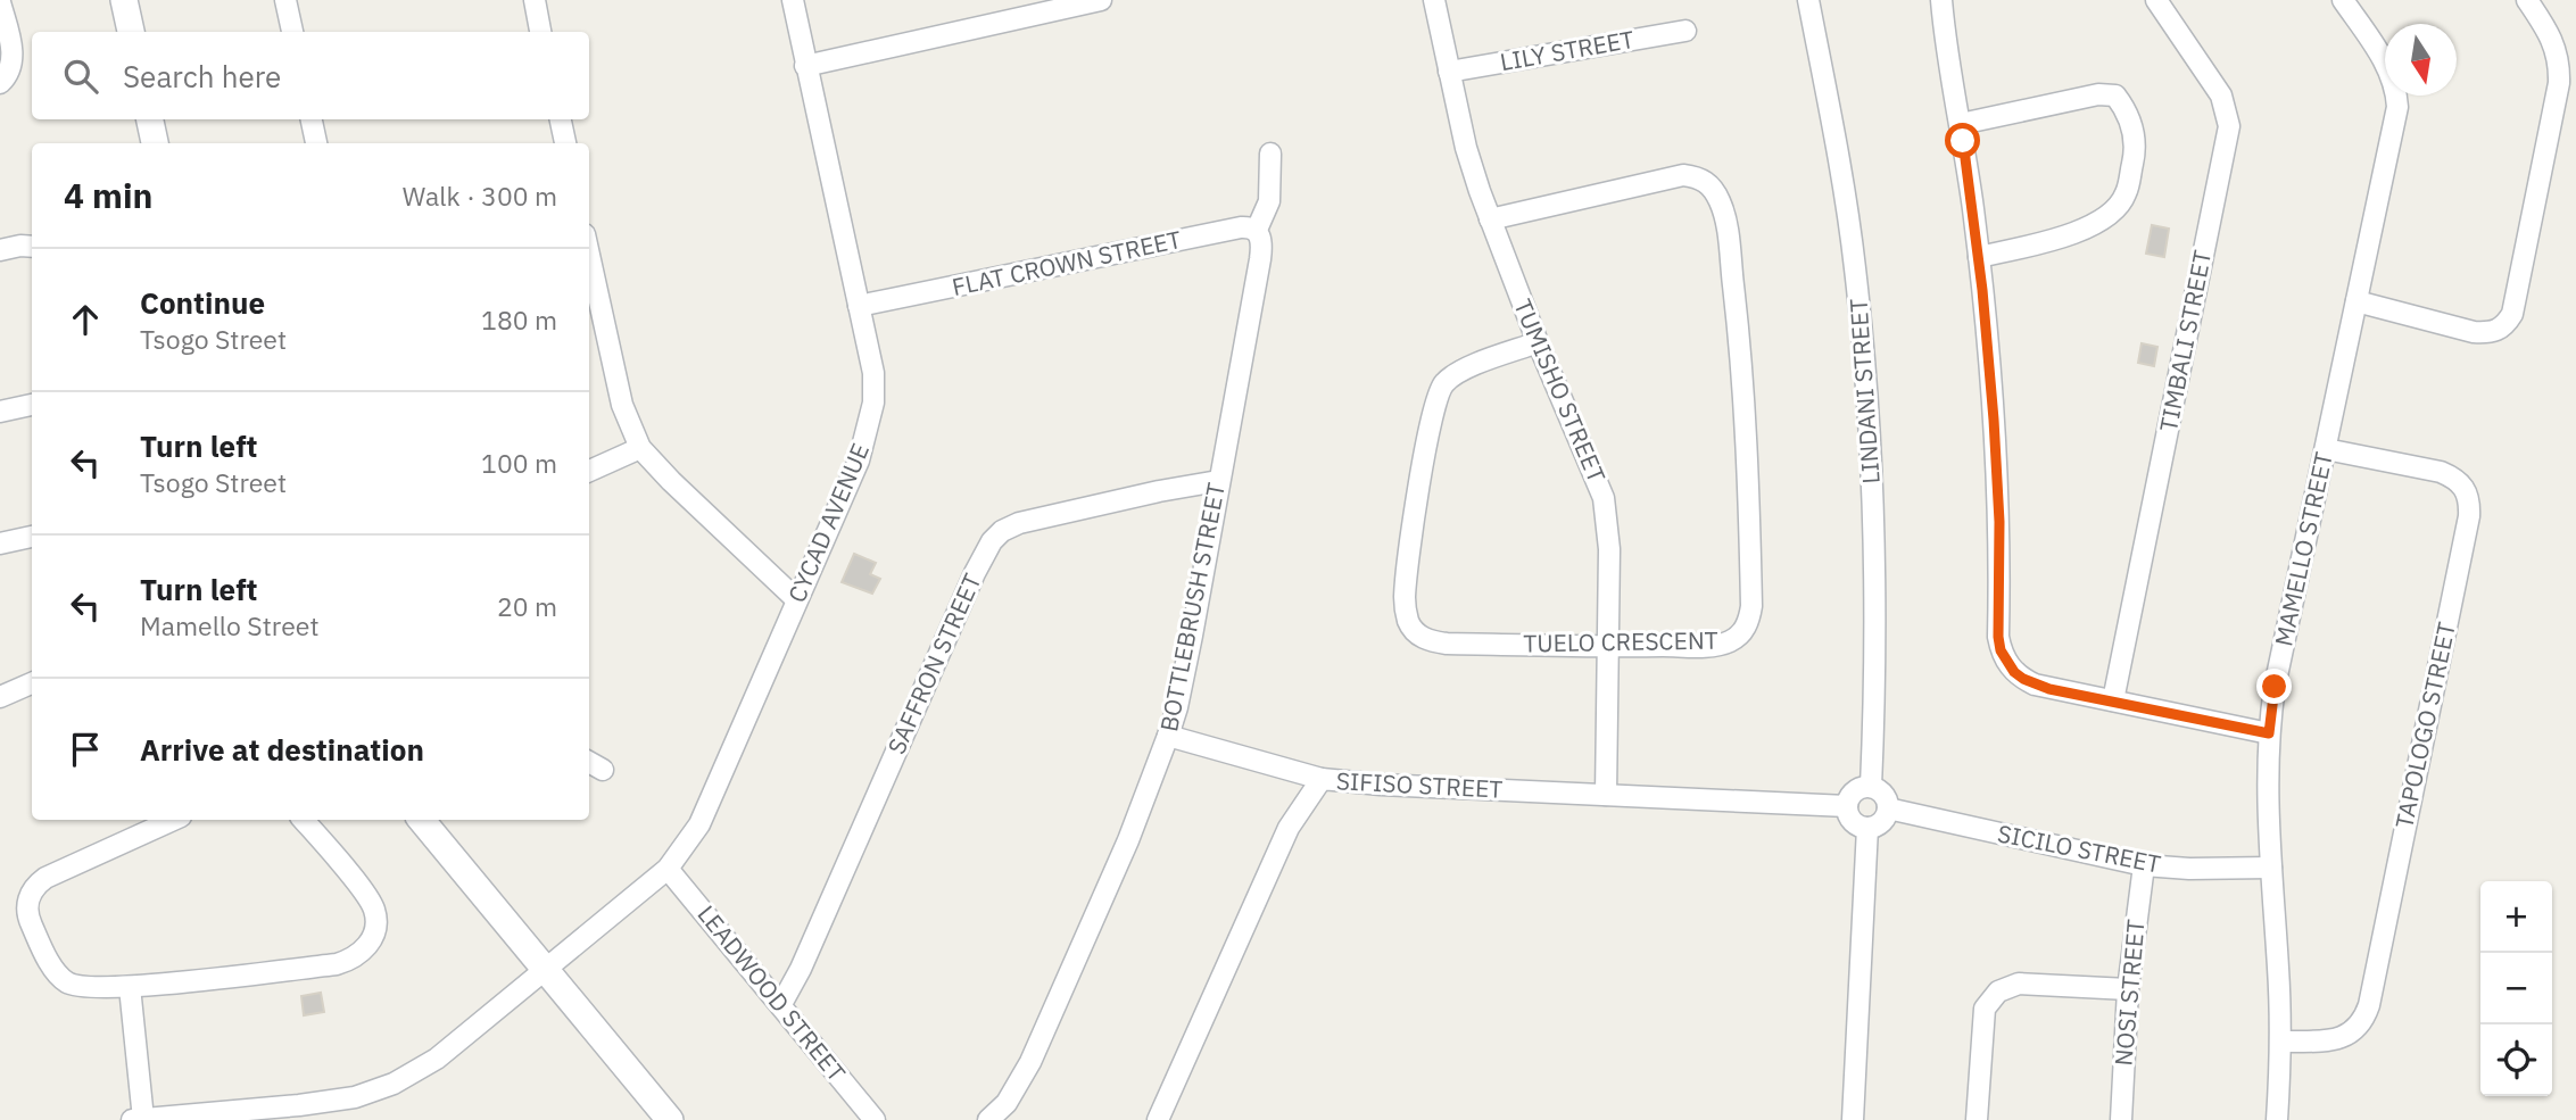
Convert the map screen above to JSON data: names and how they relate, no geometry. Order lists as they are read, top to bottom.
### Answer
{
  "streets": {
    "street": [
      "LILY STREET",
      "FLAT CROWN STREET",
      "TIMBALI STREET",
      "TUMISHO STREET",
      "LINDANI STREET",
      "CYCAD AVENUE",
      "MAMELLO STREET",
      "BOTTLEBRUSH STREET",
      "TUELO CRESCENT",
      "SAFFRON STREET",
      "TAPOLOGO STREET",
      "SIFISO STREET",
      "SICILO STREET",
      "NOSI STREET",
      "LEADWOOD STREET"
    ]
  },
  "crossings": [
    ["LILY STREET", "TUMISHO STREET"],
    ["FLAT CROWN STREET", "CYCAD AVENUE"],
    ["FLAT CROWN STREET", "BOTTLEBRUSH STREET"],
    ["TUMISHO STREET", "TUELO CRESCENT"],
    ["TUMISHO STREET", "SIFISO STREET"],
    ["LINDANI STREET", "SIFISO STREET"],
    ["LINDANI STREET", "SICILO STREET"],
    ["CYCAD AVENUE", "LEADWOOD STREET"],
    ["MAMELLO STREET", "TAPOLOGO STREET"],
    ["MAMELLO STREET", "SICILO STREET"],
    ["BOTTLEBRUSH STREET", "SAFFRON STREET"],
    ["SAFFRON STREET", "LEADWOOD STREET"],
    ["SIFISO STREET", "SICILO STREET"],
    ["SICILO STREET", "NOSI STREET"]
  ],
  "north": "bottom",
  "page": {
    "search": "Search here",
    "heading": ["4 min", "Walk · 300 m"],
    "list": [
      ["Continue", "Tsogo Street", "180 m"],
      ["Turn left", "Tsogo Street", "100 m"],
      ["Turn left", "Mamello Street", "20 m"],
      "Arrive at destination"
    ],
    "map_buttons": ["+", "−"]
  }
}
